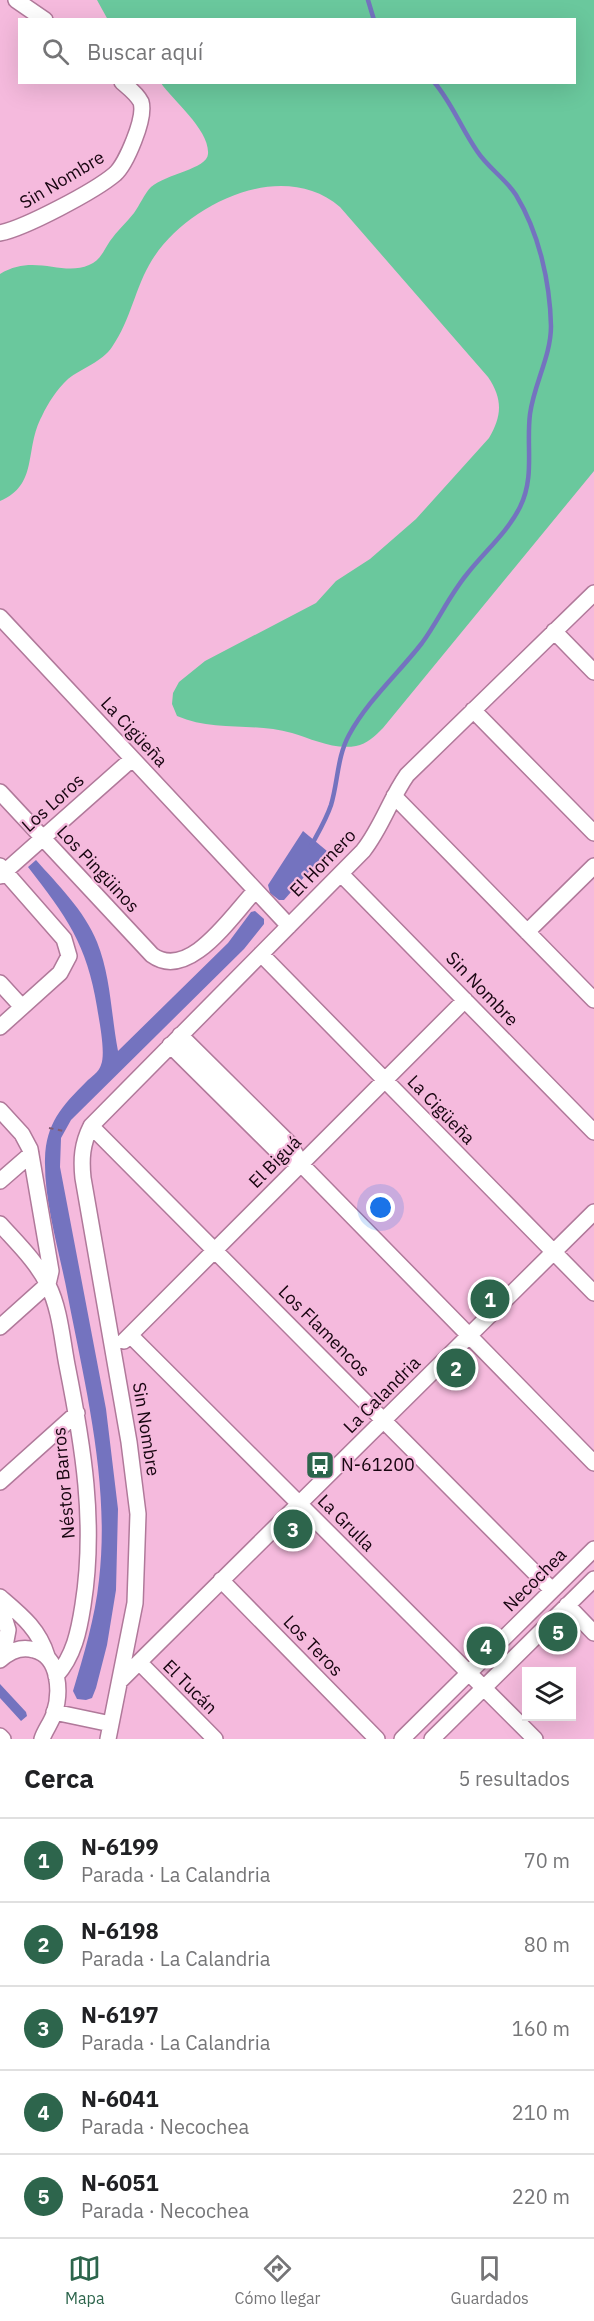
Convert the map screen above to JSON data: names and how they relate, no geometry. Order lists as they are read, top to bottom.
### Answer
{
  "streets": {
    "street": [
      "Sin Nombre",
      "La Cigüeña",
      "Los Loros",
      "El Hornero",
      "Los Pingüinos",
      "El Biguá",
      "Los Flamencos",
      "La Calandria",
      "Néstor Barros",
      "La Grulla",
      "Necochea",
      "Los Teros",
      "El Tucán"
    ]
  },
  "crossings": [
    ["Sin Nombre", "El Hornero"],
    ["Sin Nombre", "El Biguá"],
    ["Sin Nombre", "Los Flamencos"],
    ["Sin Nombre", "La Calandria"],
    ["La Cigüeña", "Los Loros"],
    ["La Cigüeña", "El Hornero"],
    ["La Cigüeña", "Los Pingüinos"],
    ["La Cigüeña", "El Biguá"],
    ["La Cigüeña", "La Calandria"],
    ["Los Loros", "Los Pingüinos"],
    ["El Hornero", "Los Flamencos"],
    ["El Biguá", "Los Flamencos"],
    ["El Biguá", "La Grulla"],
    ["Los Flamencos", "La Calandria"],
    ["Los Flamencos", "Necochea"],
    ["La Calandria", "La Grulla"],
    ["La Calandria", "Los Teros"],
    ["La Calandria", "El Tucán"],
    ["La Grulla", "Necochea"]
  ],
  "places": {
    "bus stop": ["N-61200"]
  },
  "page": {
    "search": "Buscar aquí",
    "pins": [
      "1",
      "2",
      "3",
      "5",
      "4"
    ],
    "heading": ["Cerca", "5 resultados"],
    "list": [
      {
        "mark": "1",
        "name": "N-6199",
        "note": "Parada · La Calandria",
        "value": "70 m"
      },
      {
        "mark": "2",
        "name": "N-6198",
        "note": "Parada · La Calandria",
        "value": "80 m"
      },
      {
        "mark": "3",
        "name": "N-6197",
        "note": "Parada · La Calandria",
        "value": "160 m"
      },
      {
        "mark": "4",
        "name": "N-6041",
        "note": "Parada · Necochea",
        "value": "210 m"
      },
      {
        "mark": "5",
        "name": "N-6051",
        "note": "Parada · Necochea",
        "value": "220 m"
      }
    ],
    "nav": ["Mapa", "Cómo llegar", "Guardados"]
  }
}
